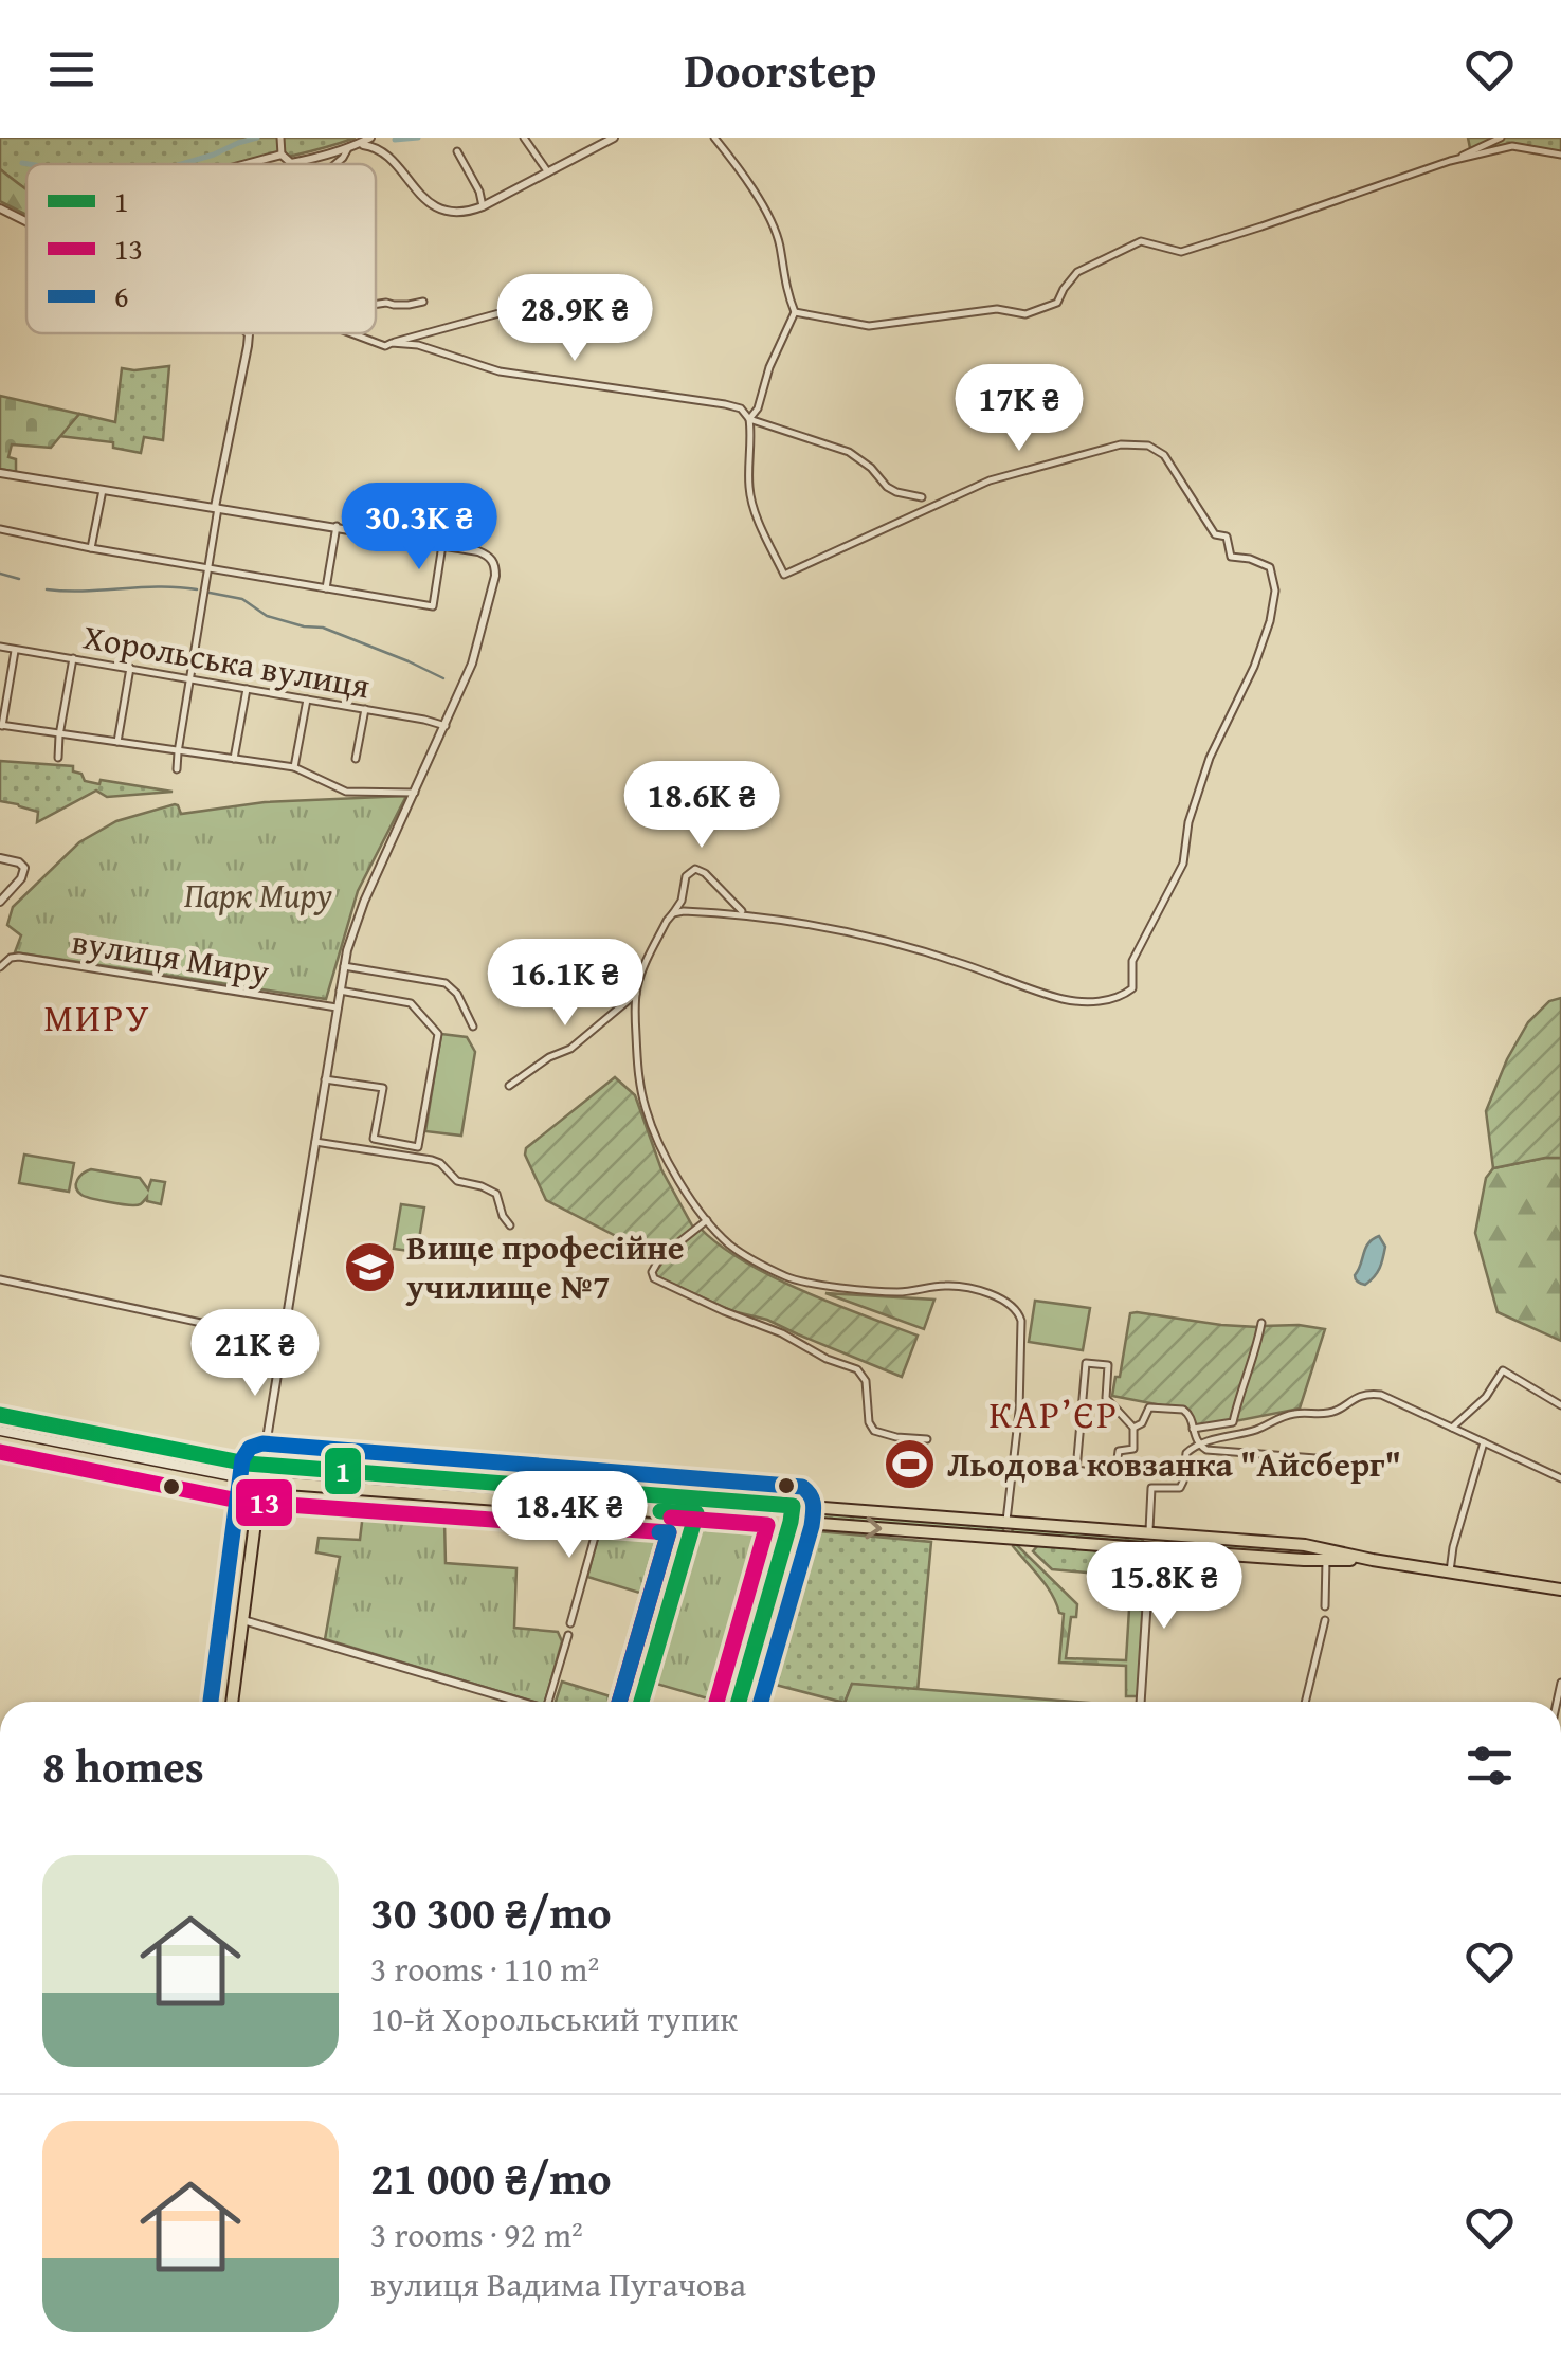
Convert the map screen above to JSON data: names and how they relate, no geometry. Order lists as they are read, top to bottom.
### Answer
{
  "streets": {
    "street": ["Хорольська вулиця", "вулиця Миру"]
  },
  "districts": ["МИРУ", "КАР’ЄР"],
  "parks": ["Парк Миру"],
  "places": {
    "school or university": ["Вище професійне училище №7"],
    "sports": ["Льодова ковзанка \"Айсберг\""]
  },
  "lines": ["transit line 1", "transit line 6", "transit line 13"],
  "legend": ["1", "13", "6"],
  "page": {
    "header": "Doorstep",
    "price": [
      "28.9K ₴",
      "17K ₴",
      "30.3K ₴",
      "18.6K ₴",
      "16.1K ₴",
      "21K ₴",
      "18.4K ₴",
      "15.8K ₴"
    ],
    "heading": "8 homes",
    "list": [
      {
        "name": "30 300 ₴/mo",
        "note": "3 rooms · 110 m² · 10-й Хорольський тупик"
      },
      {
        "name": "21 000 ₴/mo",
        "note": "3 rooms · 92 m² · вулиця Вадима Пугачова"
      }
    ]
  }
}
